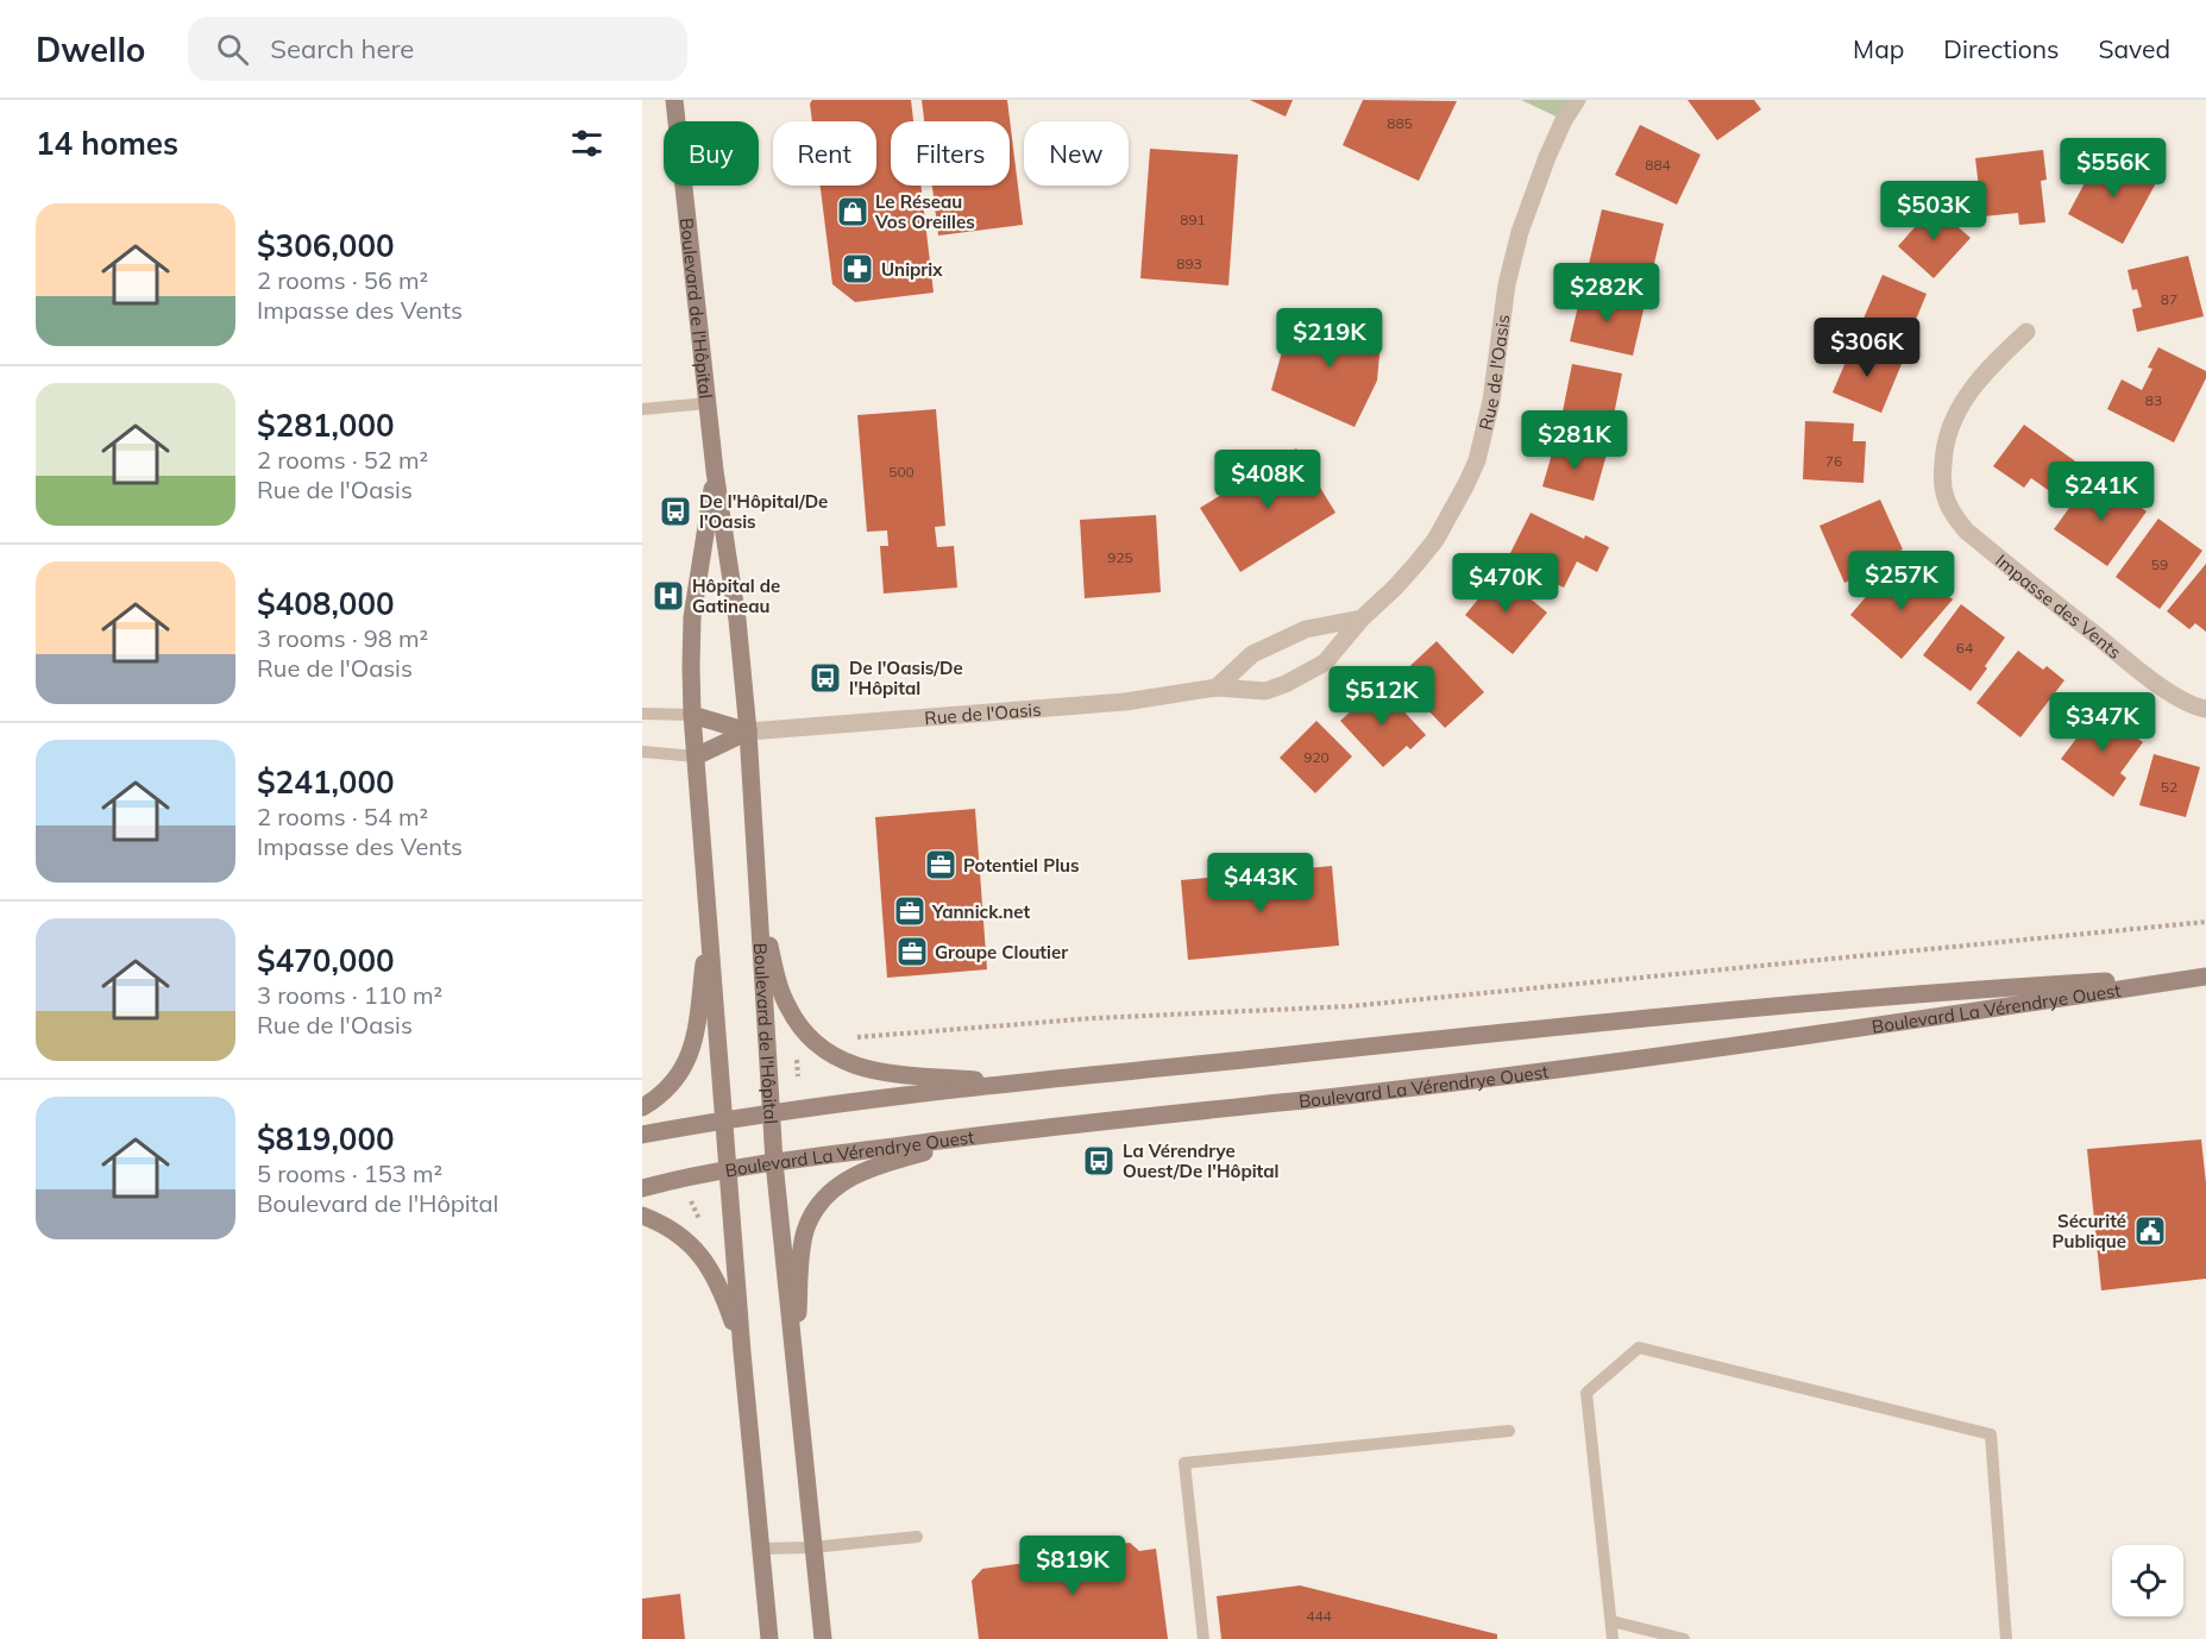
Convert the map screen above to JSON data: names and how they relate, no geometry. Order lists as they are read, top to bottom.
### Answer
{
  "streets": {
    "main road": ["Boulevard de l'Hôpital", "Boulevard La Vérendrye Ouest"],
    "street": ["Rue de l'Oasis", "Impasse des Vents"]
  },
  "crossings": [
    ["Boulevard de l'Hôpital", "Rue de l'Oasis"],
    ["Boulevard de l'Hôpital", "Boulevard La Vérendrye Ouest"]
  ],
  "places": {
    "shop": ["Le Réseau Vos Oreilles"],
    "pharmacy": ["Uniprix"],
    "bus stop": ["De l'Hôpital/De l'Oasis", "De l'Oasis/De l'Hôpital", "La Vérendrye Ouest/De l'Hôpital"],
    "hospital": ["Hôpital de Gatineau"],
    "office": ["Potentiel Plus", "Yannick.net", "Groupe Cloutier"],
    "public building": ["Sécurité Publique"]
  },
  "house_numbers": [
    "885",
    "884",
    "891",
    "893",
    "87",
    "83",
    "76",
    "500",
    "925",
    "59",
    "64",
    "920",
    "52",
    "444"
  ],
  "page": {
    "header": "Dwello",
    "search": "Search here",
    "nav": ["Map", "Directions", "Saved"],
    "heading": "14 homes",
    "chip": [
      "Buy",
      "Rent",
      "Filters",
      "New"
    ],
    "price": [
      "$556K",
      "$503K",
      "$282K",
      "$219K",
      "$306K",
      "$281K",
      "$408K",
      "$241K",
      "$257K",
      "$470K",
      "$512K",
      "$347K",
      "$443K",
      "$819K"
    ],
    "list": [
      {
        "name": "$306,000",
        "note": "2 rooms · 56 m² · Impasse des Vents"
      },
      {
        "name": "$281,000",
        "note": "2 rooms · 52 m² · Rue de l'Oasis"
      },
      {
        "name": "$408,000",
        "note": "3 rooms · 98 m² · Rue de l'Oasis"
      },
      {
        "name": "$241,000",
        "note": "2 rooms · 54 m² · Impasse des Vents"
      },
      {
        "name": "$470,000",
        "note": "3 rooms · 110 m² · Rue de l'Oasis"
      },
      {
        "name": "$819,000",
        "note": "5 rooms · 153 m² · Boulevard de l'Hôpital"
      }
    ]
  }
}
